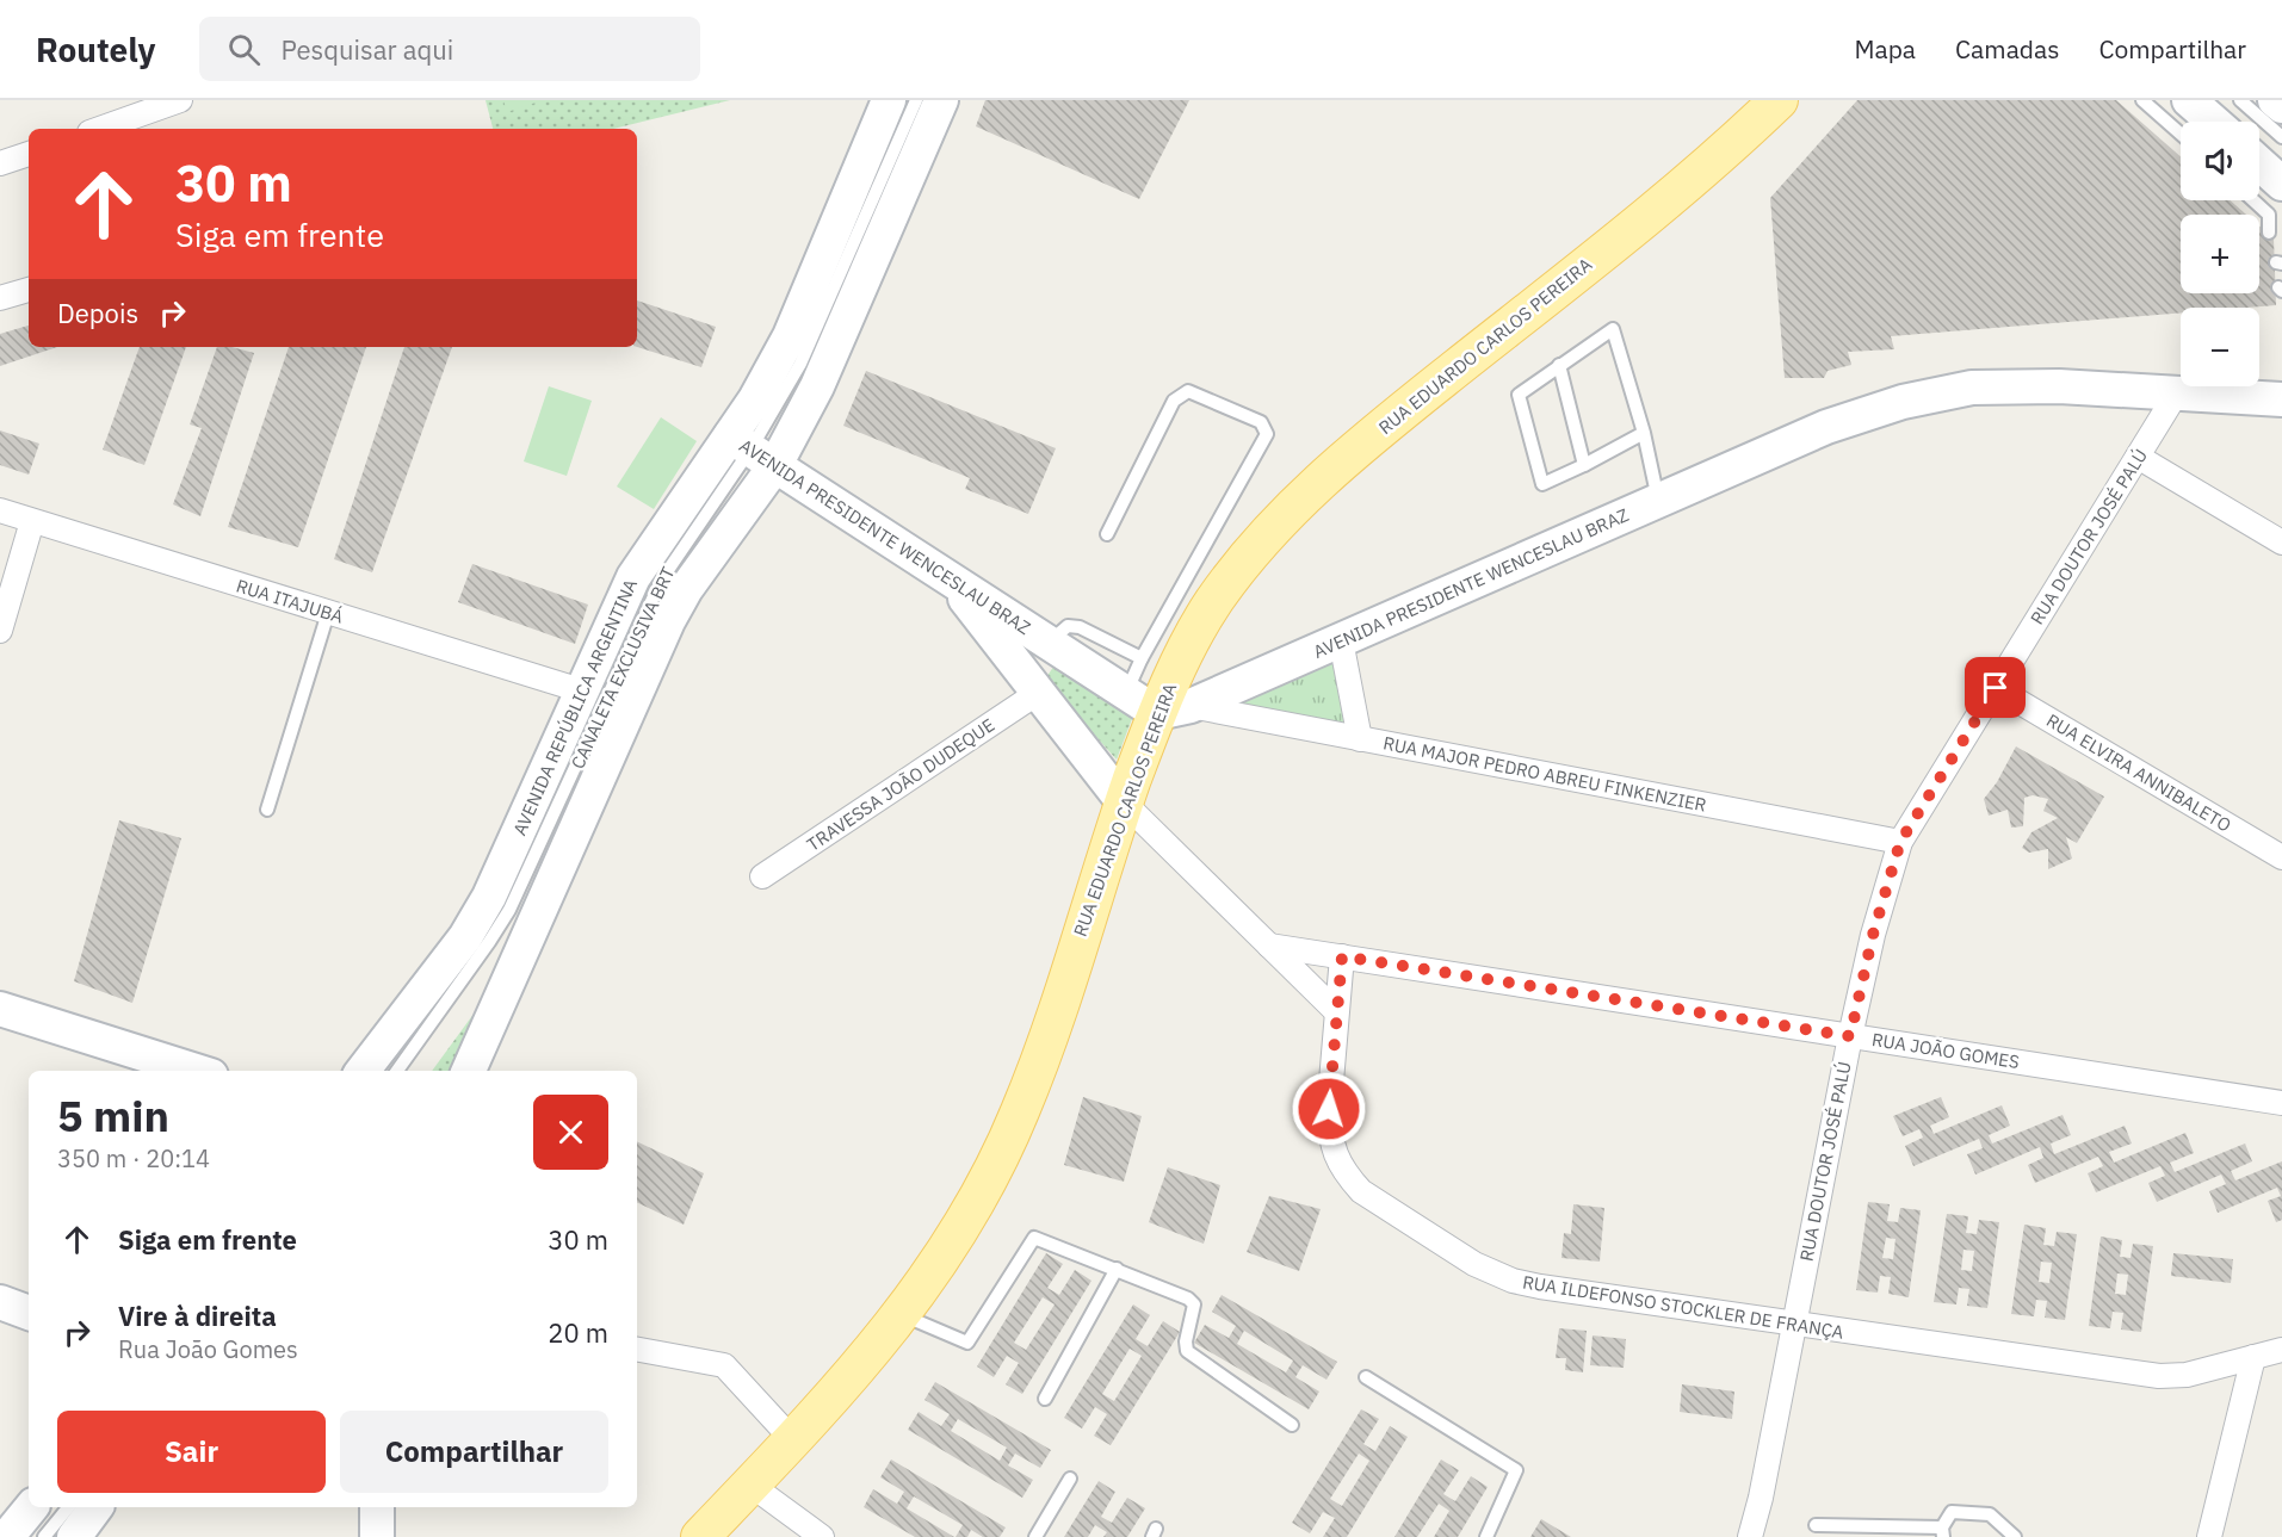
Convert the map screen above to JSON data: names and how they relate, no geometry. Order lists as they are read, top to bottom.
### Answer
{
  "streets": {
    "main road": ["RUA EDUARDO CARLOS PEREIRA"],
    "street": [
      "AVENIDA PRESIDENTE WENCESLAU BRAZ",
      "RUA DOUTOR JOSÉ PALÚ",
      "RUA ITAJUBÁ",
      "AVENIDA REPÚBLICA ARGENTINA",
      "RUA ELVIRA ANNIBALETO",
      "RUA MAJOR PEDRO ABREU FINKENZIER",
      "TRAVESSA JOÃO DUDEQUE",
      "RUA JOÃO GOMES",
      "RUA ILDEFONSO STOCKLER DE FRANÇA"
    ],
    "lane": ["CANALETA EXCLUSIVA BRT"]
  },
  "crossings": [
    ["RUA EDUARDO CARLOS PEREIRA", "AVENIDA PRESIDENTE WENCESLAU BRAZ"],
    ["RUA EDUARDO CARLOS PEREIRA", "RUA MAJOR PEDRO ABREU FINKENZIER"],
    ["AVENIDA PRESIDENTE WENCESLAU BRAZ", "RUA DOUTOR JOSÉ PALÚ"],
    ["AVENIDA PRESIDENTE WENCESLAU BRAZ", "CANALETA EXCLUSIVA BRT"],
    ["AVENIDA PRESIDENTE WENCESLAU BRAZ", "AVENIDA REPÚBLICA ARGENTINA"],
    ["AVENIDA PRESIDENTE WENCESLAU BRAZ", "RUA MAJOR PEDRO ABREU FINKENZIER"],
    ["RUA DOUTOR JOSÉ PALÚ", "RUA ELVIRA ANNIBALETO"],
    ["RUA DOUTOR JOSÉ PALÚ", "RUA MAJOR PEDRO ABREU FINKENZIER"],
    ["RUA DOUTOR JOSÉ PALÚ", "RUA JOÃO GOMES"],
    ["RUA DOUTOR JOSÉ PALÚ", "RUA ILDEFONSO STOCKLER DE FRANÇA"],
    ["RUA ITAJUBÁ", "AVENIDA REPÚBLICA ARGENTINA"],
    ["CANALETA EXCLUSIVA BRT", "AVENIDA REPÚBLICA ARGENTINA"],
    ["RUA JOÃO GOMES", "RUA ILDEFONSO STOCKLER DE FRANÇA"]
  ],
  "page": {
    "header": "Routely",
    "search": "Pesquisar aqui",
    "nav": ["Mapa", "Camadas", "Compartilhar"],
    "map_buttons": ["+", "−"],
    "turn": ["30 m", "Siga em frente"],
    "then": "Depois",
    "heading": ["5 min", "350 m · 20:14"],
    "list": [
      {
        "name": "Siga em frente",
        "value": "30 m"
      },
      {
        "name": "Vire à direita",
        "note": "Rua João Gomes",
        "value": "20 m"
      }
    ],
    "buttons": ["Sair", "Compartilhar"]
  }
}
